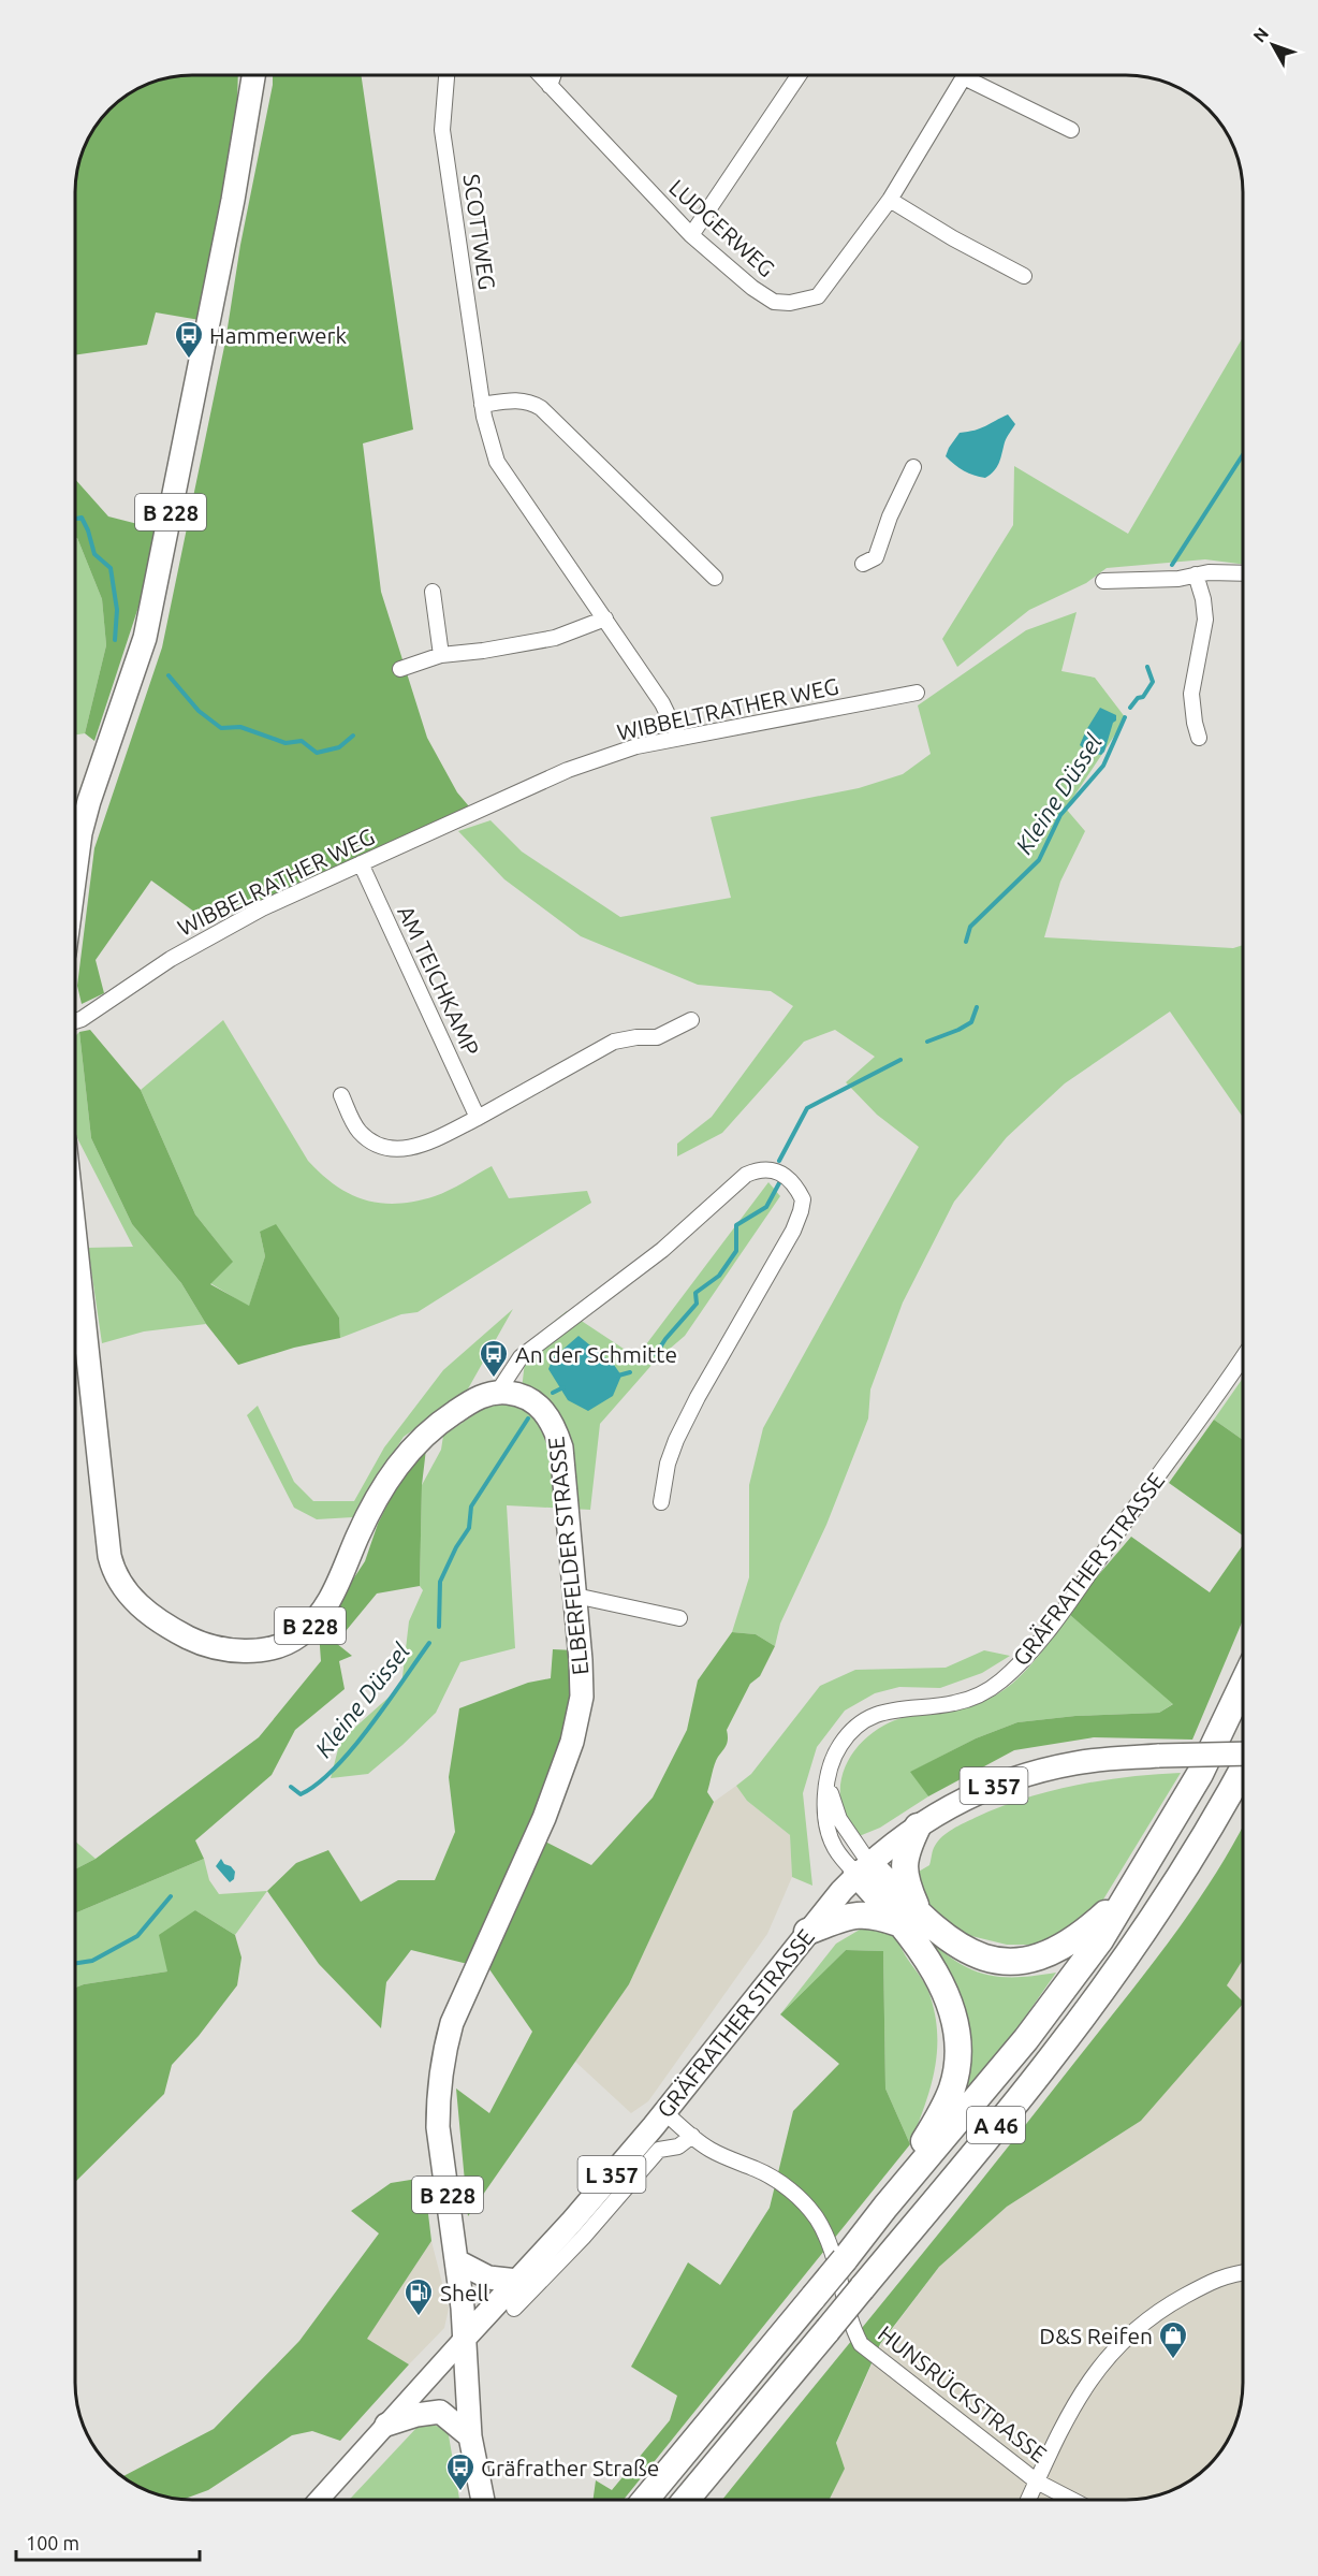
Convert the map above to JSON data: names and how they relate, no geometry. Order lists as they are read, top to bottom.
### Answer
{
  "streets": {
    "highway": ["A 46"],
    "main road": [
      "B 228",
      "ELBERFELDER STRASSE",
      "GRÄFRATHER STRASSE",
      "L 357"
    ],
    "street": [
      "LUDGERWEG",
      "SCOTTWEG",
      "WIBBELTRATHER WEG",
      "WIBBELRATHER WEG",
      "AM TEICHKAMP",
      "HUNSRÜCKSTRASSE"
    ]
  },
  "crossings": [
    ["SCOTTWEG", "WIBBELTRATHER WEG"],
    ["B 228", "ELBERFELDER STRASSE"],
    ["WIBBELTRATHER WEG", "WIBBELRATHER WEG"],
    ["WIBBELRATHER WEG", "AM TEICHKAMP"],
    ["ELBERFELDER STRASSE", "GRÄFRATHER STRASSE"],
    ["ELBERFELDER STRASSE", "L 357"],
    ["GRÄFRATHER STRASSE", "L 357"],
    ["GRÄFRATHER STRASSE", "HUNSRÜCKSTRASSE"]
  ],
  "water": ["Kleine Düssel"],
  "places": {
    "bus stop": ["Hammerwerk", "An der Schmitte", "Gräfrather Straße"],
    "fuel station": ["Shell"],
    "shop": ["D&S Reifen"]
  },
  "scale_bar": "100 m",
  "north": "top left"
}
